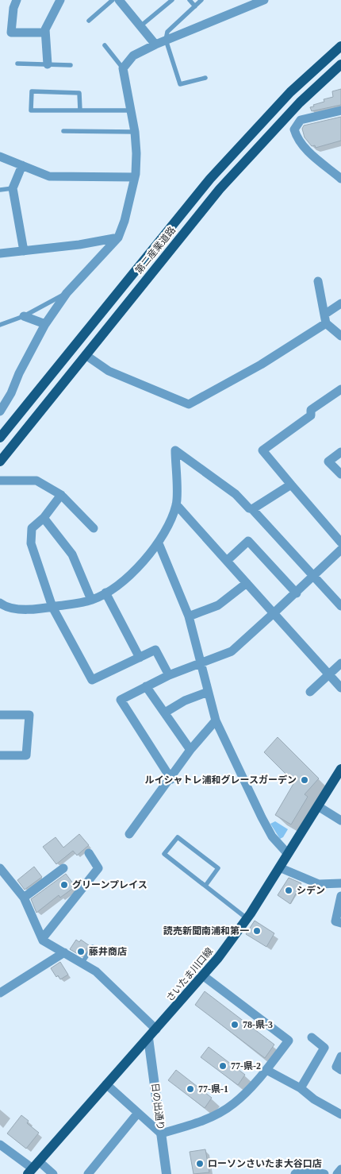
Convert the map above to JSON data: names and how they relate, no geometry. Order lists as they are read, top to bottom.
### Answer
{
  "streets": {
    "main road": ["第二産業道路", "さいたま川口線"],
    "street": ["日の出通り"]
  },
  "crossings": [
    ["さいたま川口線", "日の出通り"]
  ],
  "places": [
    "ルイシャトレ浦和グレースガーデン",
    "グリーンプレイス",
    "シデン",
    "読売新聞南浦和第一",
    "藤井商店",
    "78-県-3",
    "77-県-2",
    "77-県-1",
    "ローソンさいたま大谷口店"
  ]
}
